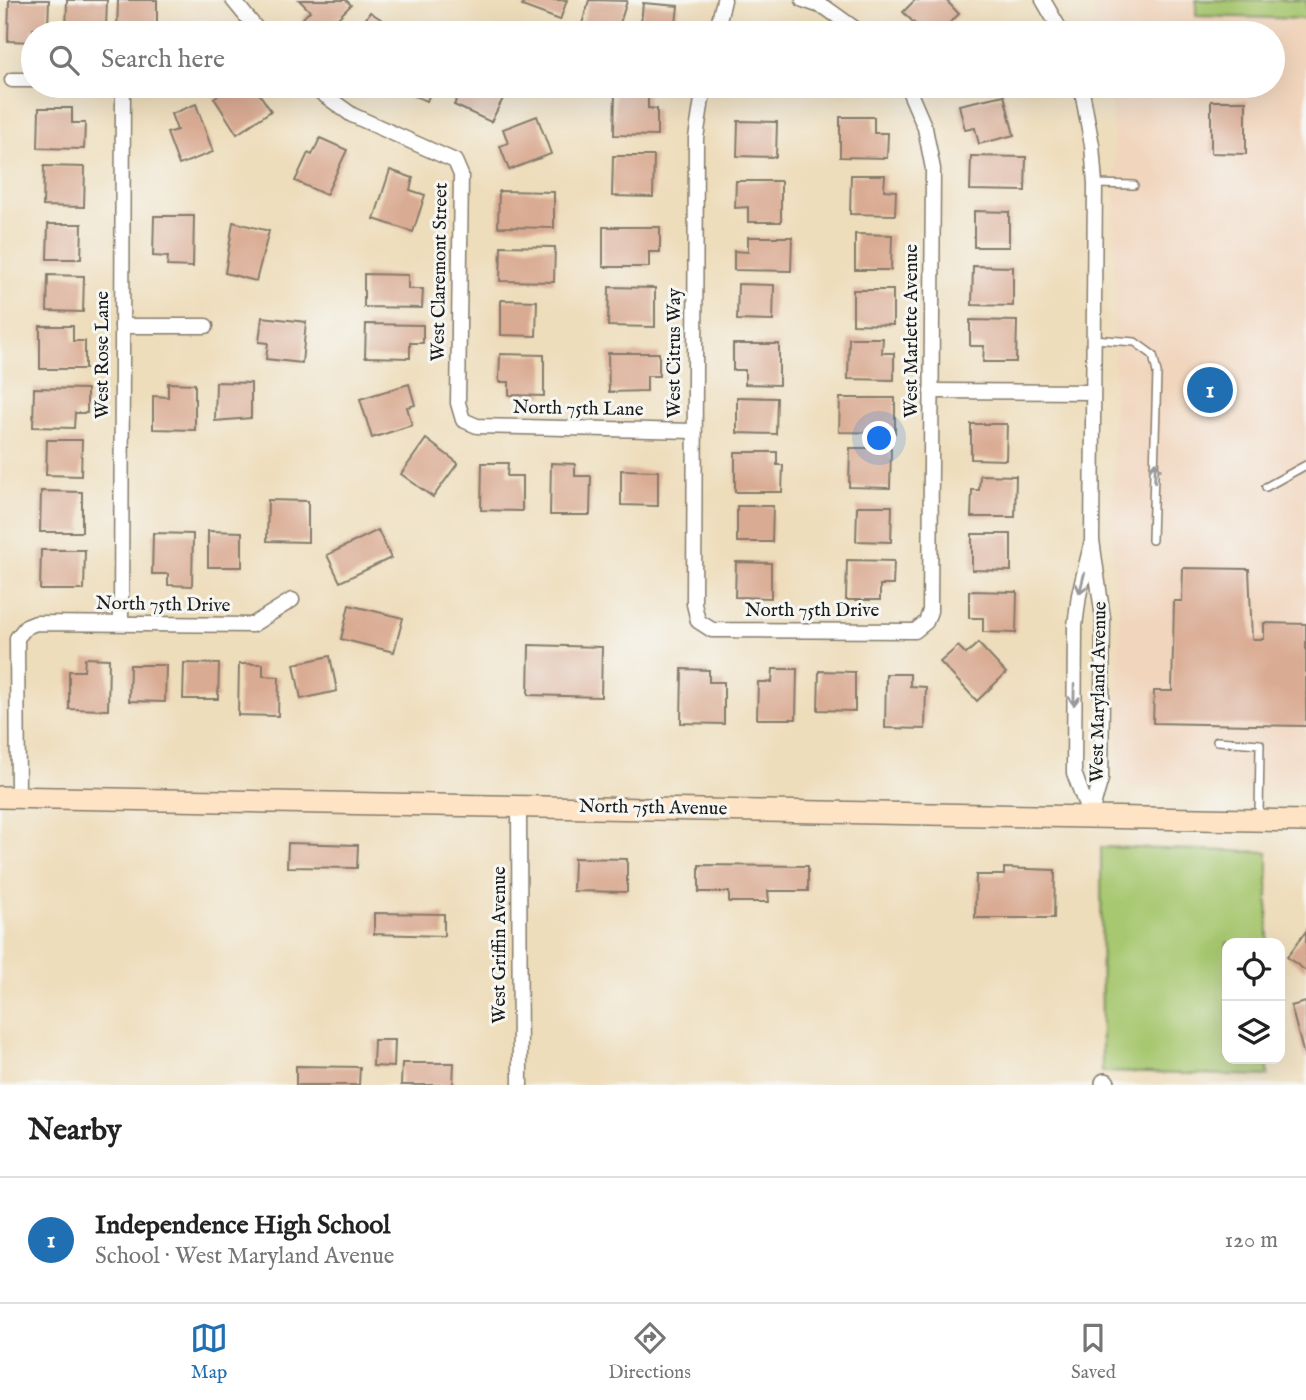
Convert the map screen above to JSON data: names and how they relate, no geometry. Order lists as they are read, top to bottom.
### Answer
{
  "streets": {
    "main road": ["North 75th Avenue"],
    "street": [
      "West Claremont Street",
      "West Marlette Avenue",
      "West Citrus Way",
      "West Rose Lane",
      "North 75th Lane",
      "North 75th Drive",
      "West Maryland Avenue",
      "West Griffin Avenue"
    ]
  },
  "crossings": [
    ["West Claremont Street", "North 75th Lane"],
    ["West Marlette Avenue", "North 75th Drive"],
    ["West Citrus Way", "North 75th Lane"],
    ["West Citrus Way", "North 75th Drive"],
    ["West Rose Lane", "North 75th Drive"],
    ["North 75th Drive", "North 75th Avenue"],
    ["West Maryland Avenue", "North 75th Avenue"],
    ["North 75th Avenue", "West Griffin Avenue"]
  ],
  "page": {
    "search": "Search here",
    "pins": "1",
    "heading": "Nearby",
    "list": [
      {
        "mark": "1",
        "name": "Independence High School",
        "note": "School · West Maryland Avenue",
        "value": "120 m"
      }
    ],
    "nav": ["Map", "Directions", "Saved"]
  }
}
